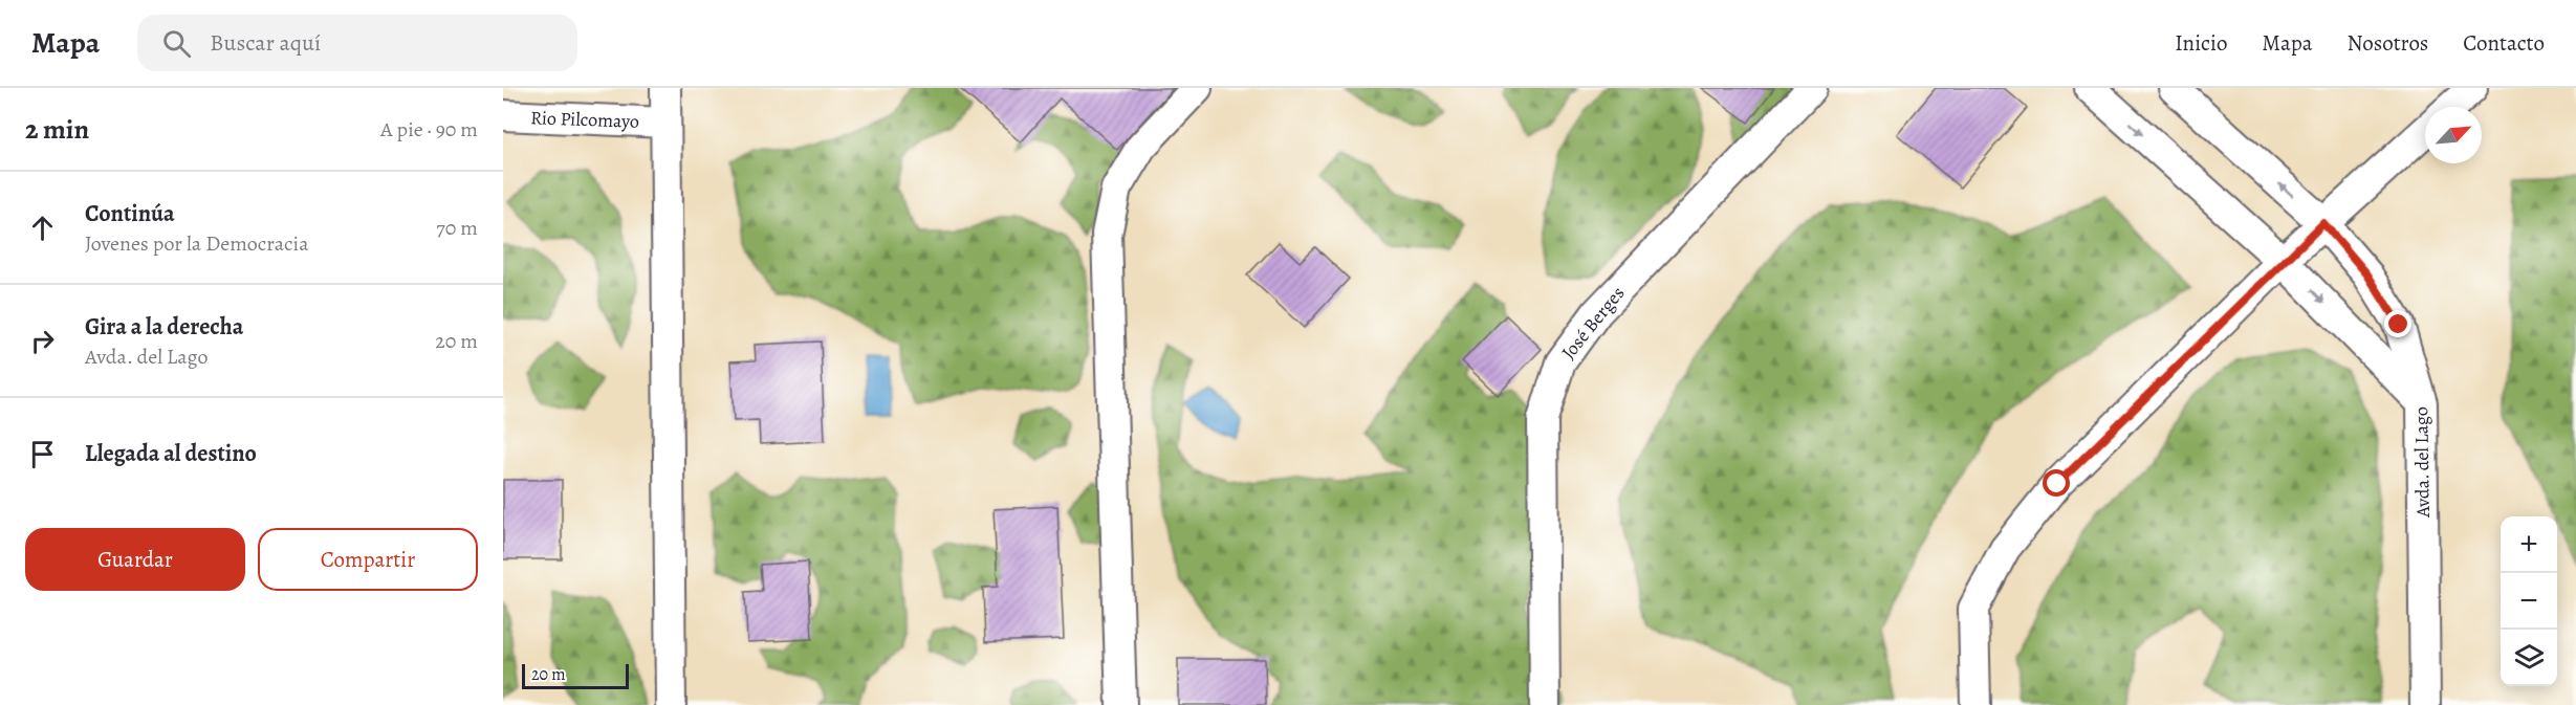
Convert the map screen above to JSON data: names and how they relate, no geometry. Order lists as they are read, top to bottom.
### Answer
{
  "streets": {
    "street": ["Rio Pilcomayo", "José Berges", "Avda. del Lago"]
  },
  "scale_bar": "20 m",
  "north": "top right",
  "page": {
    "header": "Mapa",
    "search": "Buscar aquí",
    "nav": [
      "Inicio",
      "Mapa",
      "Nosotros",
      "Contacto"
    ],
    "heading": ["2 min", "A pie · 90 m"],
    "list": [
      ["Continúa", "Jovenes por la Democracia", "70 m"],
      ["Gira a la derecha", "Avda. del Lago", "20 m"],
      "Llegada al destino"
    ],
    "buttons": ["Guardar", "Compartir"],
    "map_buttons": ["+", "−"],
    "scale": "20 m"
  }
}
